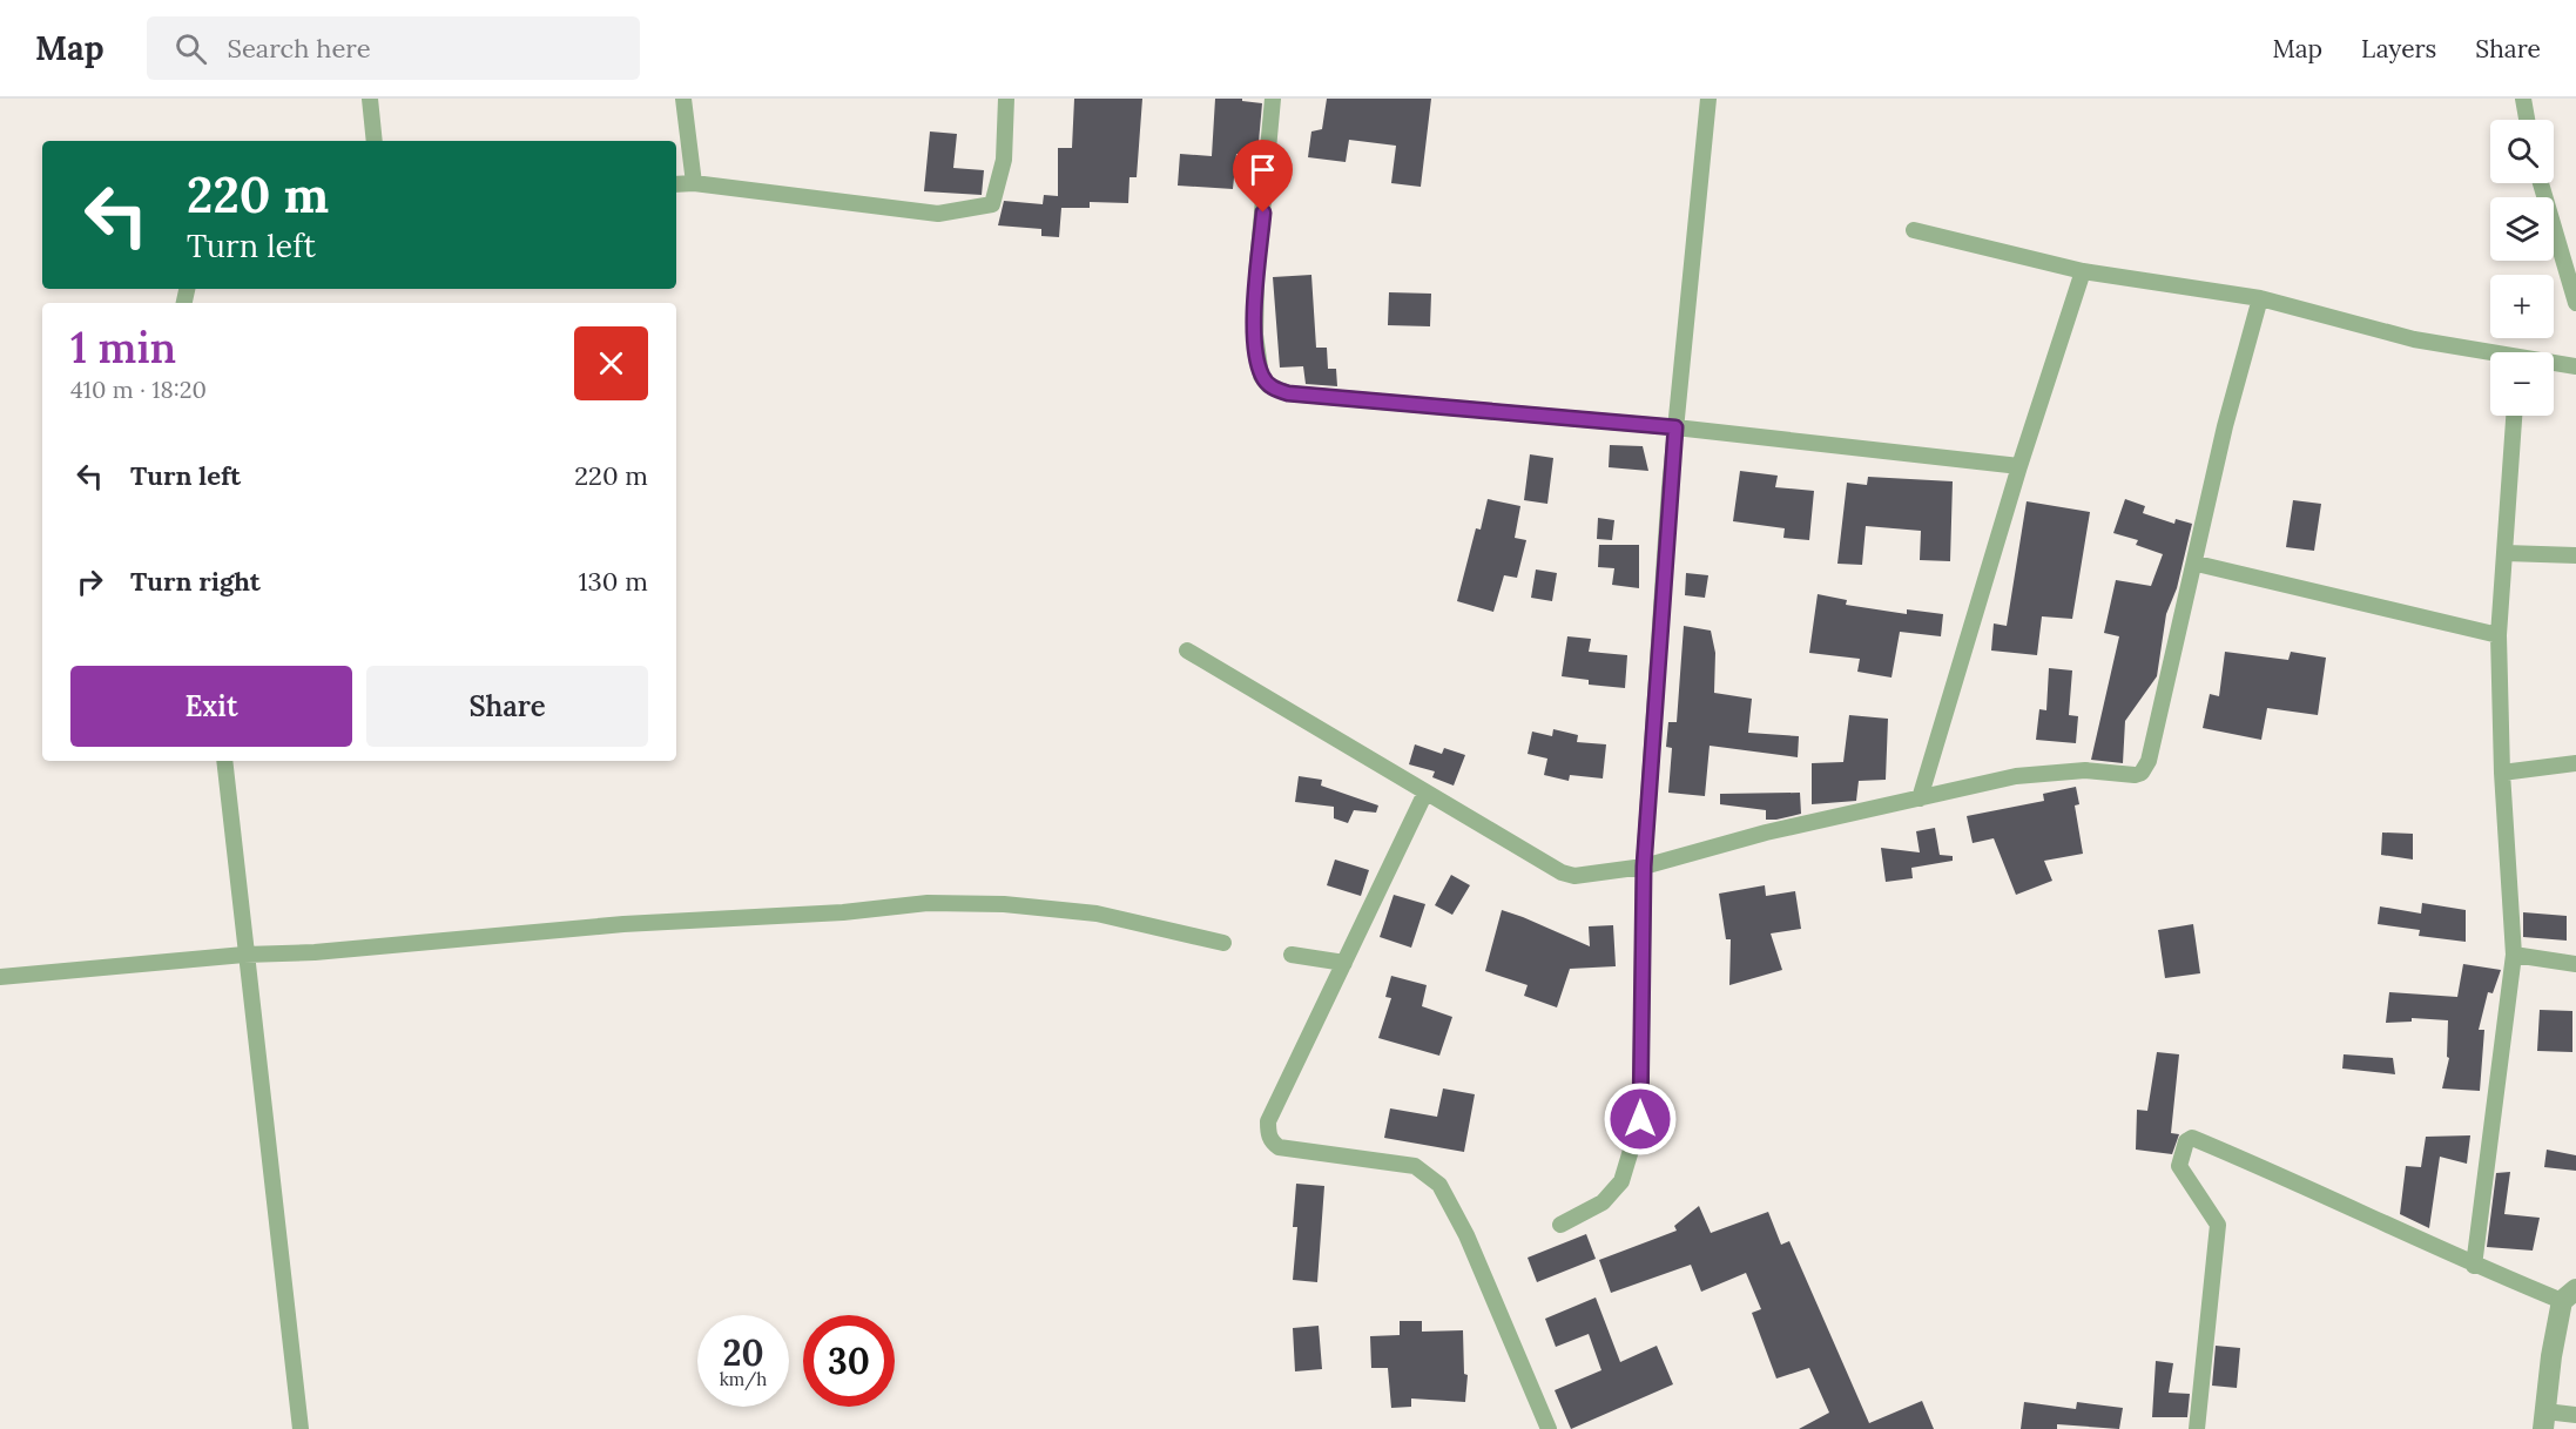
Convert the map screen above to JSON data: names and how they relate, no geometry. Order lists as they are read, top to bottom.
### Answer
{
  "page": {
    "header": "Map",
    "search": "Search here",
    "nav": ["Map", "Layers", "Share"],
    "map_buttons": ["+", "−"],
    "turn": ["220 m", "Turn left"],
    "heading": ["1 min", "410 m · 18:20"],
    "list": [
      {
        "name": "Turn left",
        "value": "220 m"
      },
      {
        "name": "Turn right",
        "value": "130 m"
      }
    ],
    "buttons": ["Exit", "Share"],
    "speed": "20 km/h",
    "limit": "30"
  }
}
